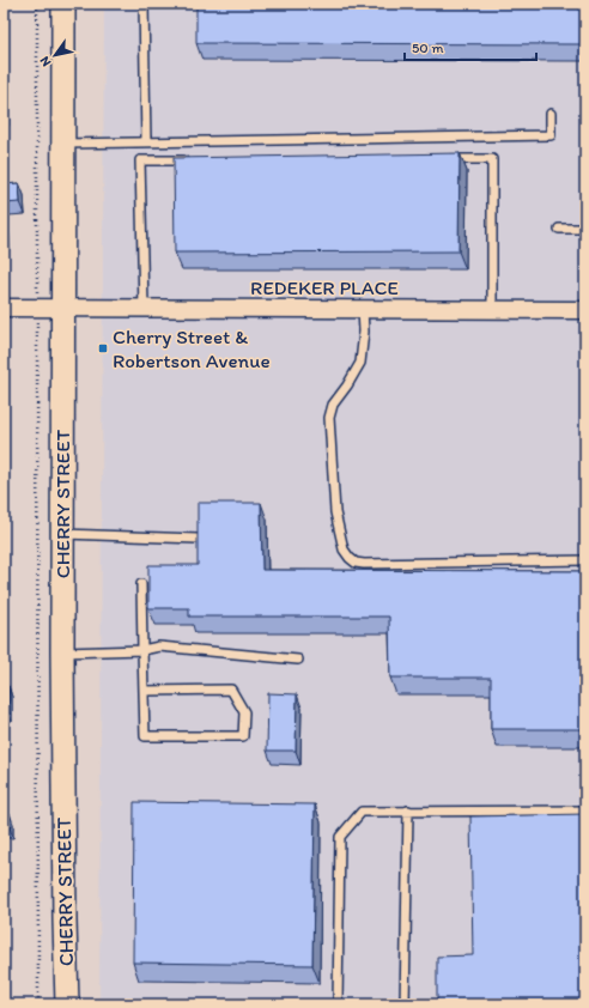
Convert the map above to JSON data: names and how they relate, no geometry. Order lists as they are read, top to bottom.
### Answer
{
  "streets": {
    "street": ["REDEKER PLACE", "CHERRY STREET"]
  },
  "crossings": [
    ["REDEKER PLACE", "CHERRY STREET"]
  ],
  "places": {
    "transit": ["Cherry Street & Robertson Avenue"]
  },
  "scale_bar": "50 m",
  "north": "bottom left"
}
